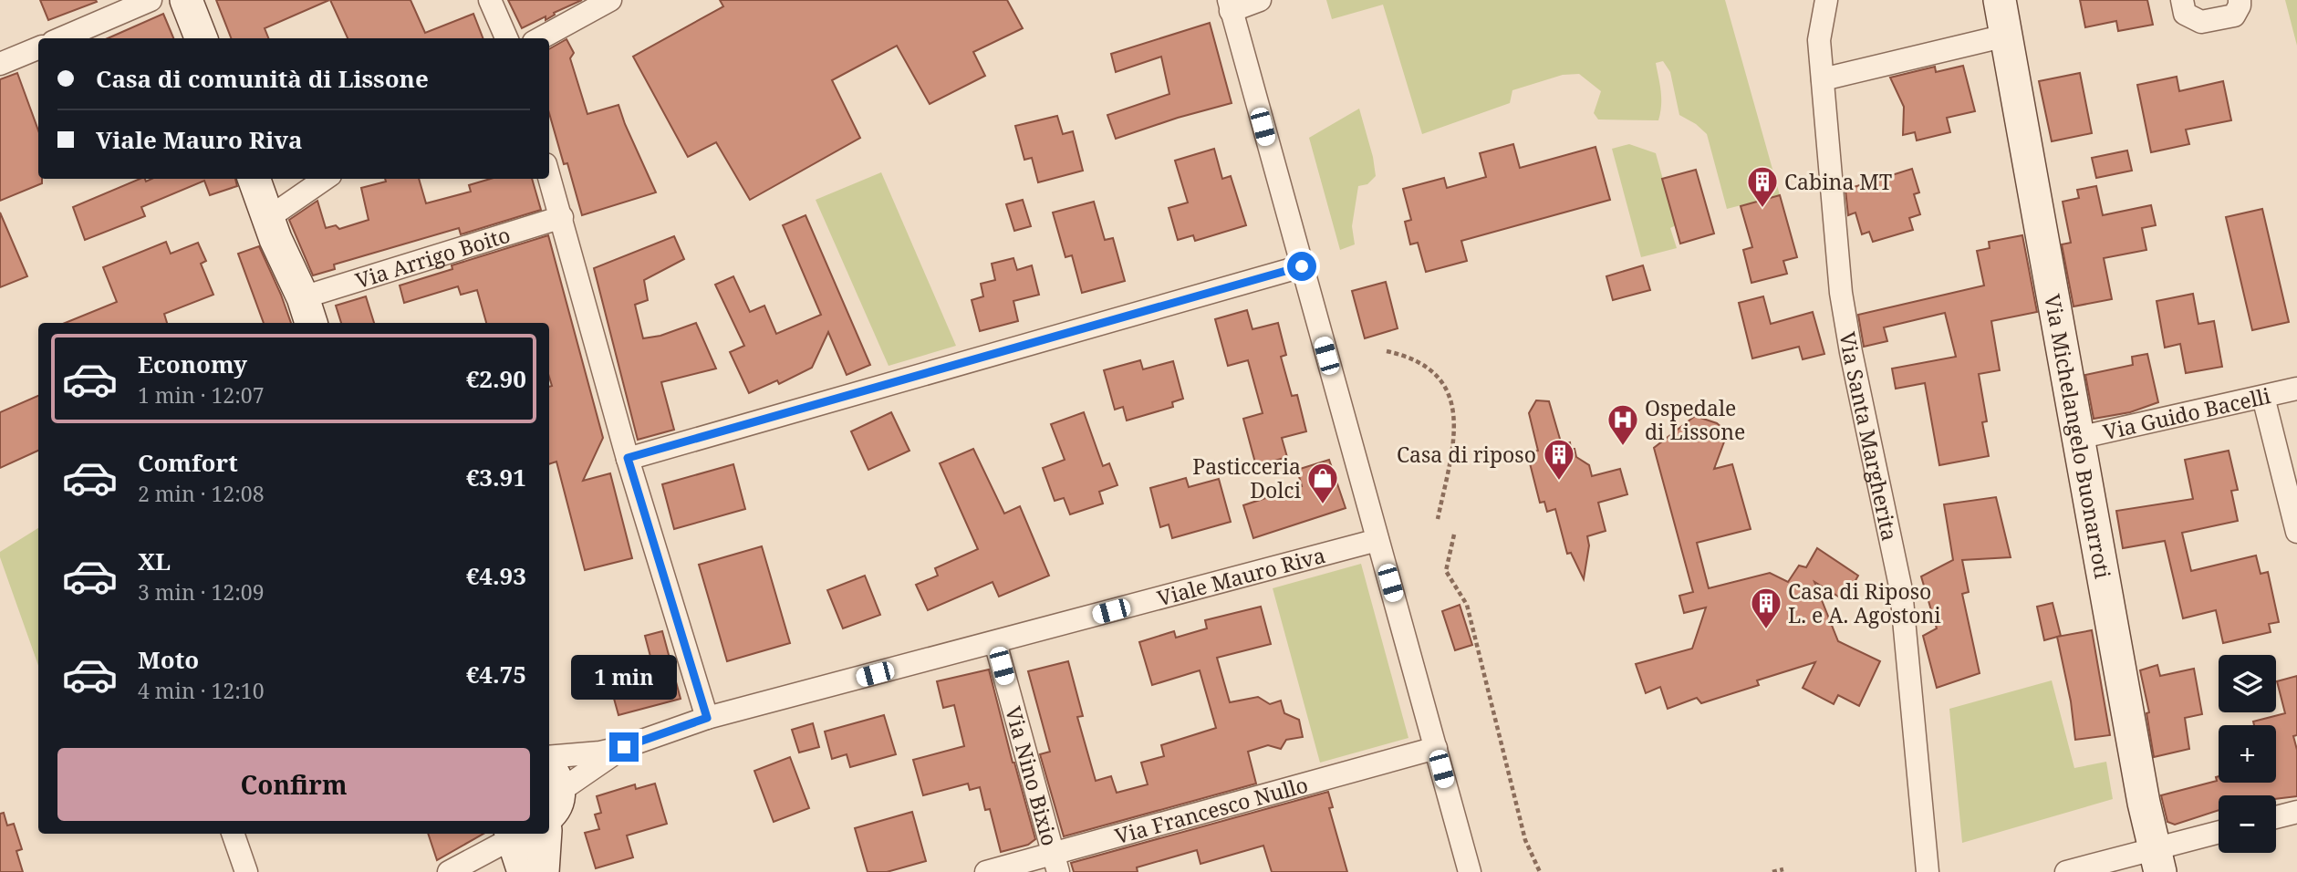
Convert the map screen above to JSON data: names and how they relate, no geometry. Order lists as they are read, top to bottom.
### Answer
{
  "streets": {
    "street": [
      "Via Arrigo Boito",
      "Via Guido Bacelli",
      "Via Santa Margherita",
      "Via Michelangelo Buonarroti",
      "Viale Mauro Riva",
      "Via Nino Bixio",
      "Via Francesco Nullo"
    ]
  },
  "crossings": [
    ["Via Guido Bacelli", "Via Michelangelo Buonarroti"],
    ["Viale Mauro Riva", "Via Nino Bixio"],
    ["Via Nino Bixio", "Via Francesco Nullo"]
  ],
  "places": {
    "building": ["Cabina MT", "Casa di riposo", "Casa di Riposo L. e A. Agostoni"],
    "hospital": ["Ospedale di Lissone"],
    "shop": ["Pasticceria Dolci"]
  },
  "page": {
    "banner": ["Casa di comunità di Lissone", "Viale Mauro Riva"],
    "list": [
      {
        "name": "Economy",
        "note": "1 min · 12:07",
        "value": "€2.90"
      },
      {
        "name": "Comfort",
        "note": "2 min · 12:08",
        "value": "€3.91"
      },
      {
        "name": "XL",
        "note": "3 min · 12:09",
        "value": "€4.93"
      },
      {
        "name": "Moto",
        "note": "4 min · 12:10",
        "value": "€4.75"
      }
    ],
    "map_buttons": ["+", "−"],
    "bubble": "1 min",
    "buttons": "Confirm"
  }
}
